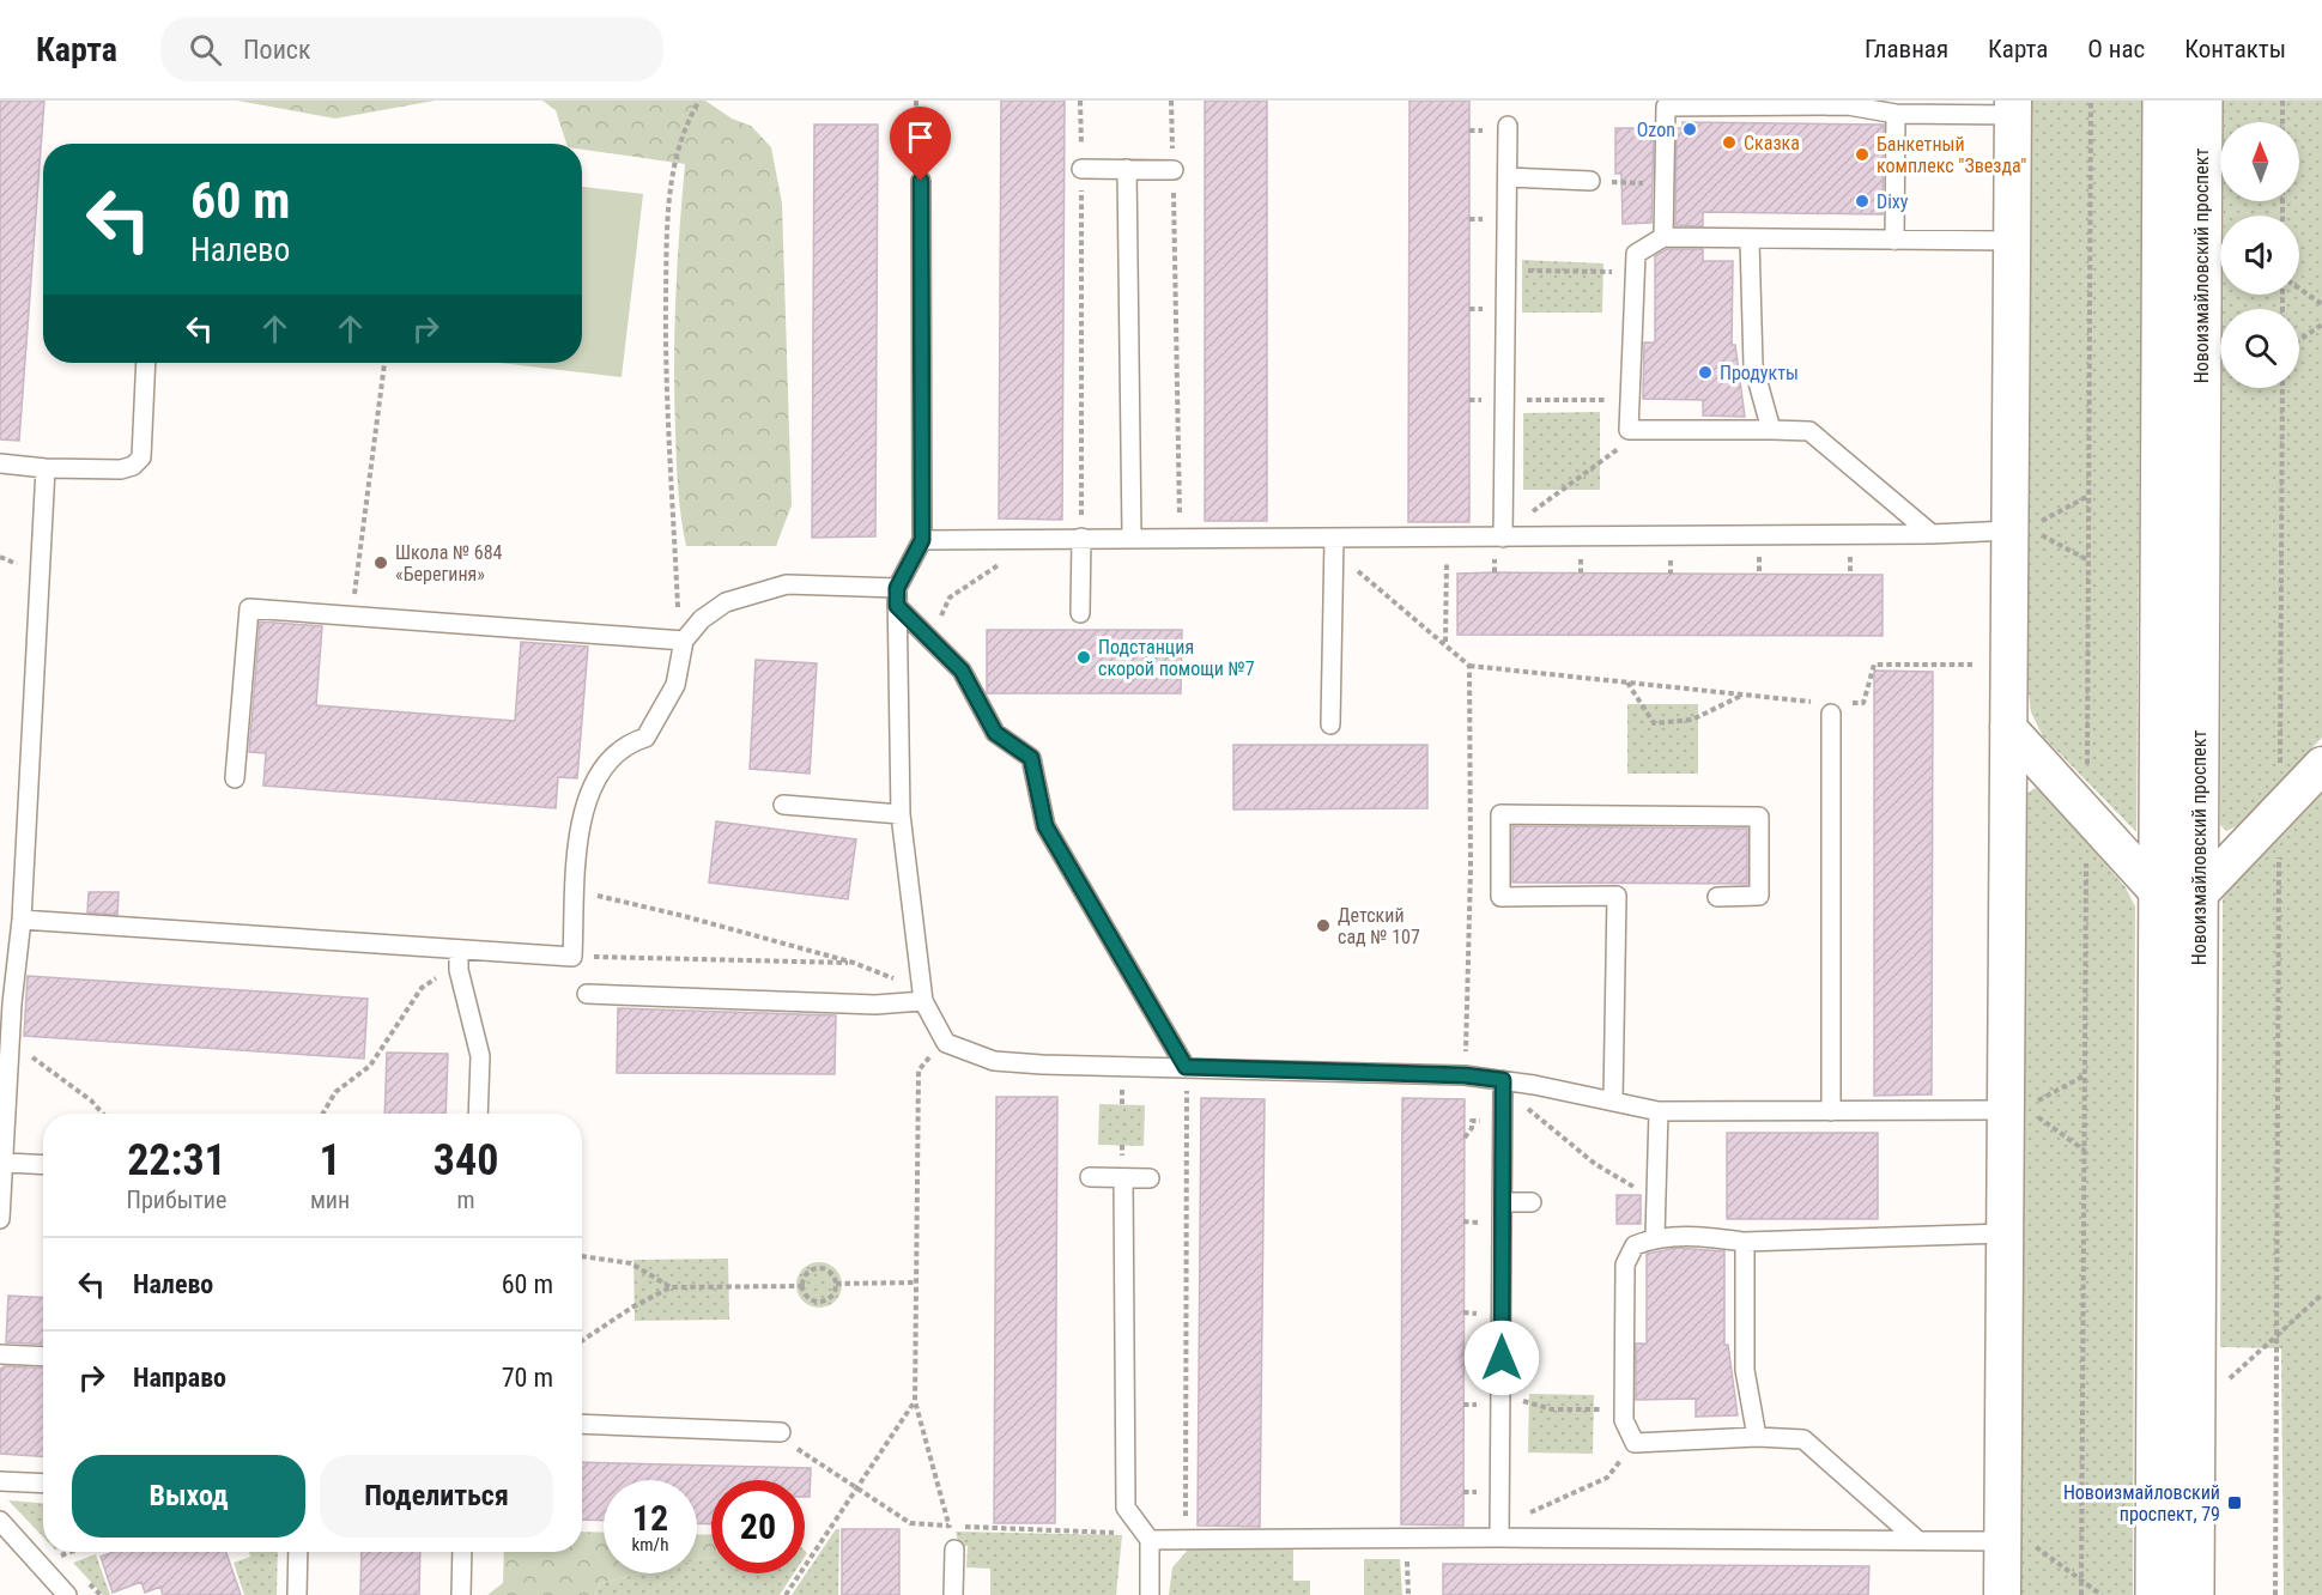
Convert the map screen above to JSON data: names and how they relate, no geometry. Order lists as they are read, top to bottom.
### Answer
{
  "streets": {
    "street": ["Новоизмайловский проспект"]
  },
  "places": {
    "other": [
      "Ozon",
      "Сказка",
      "Банкетный комплекс \"Звезда\"",
      "Dixy",
      "Продукты",
      "Школа № 684 «Берегиня»",
      "Подстанция скорой помощи №7",
      "Детский сад № 107"
    ],
    "transit": ["Новоизмайловский проспект, 79"]
  },
  "north": "top",
  "page": {
    "header": "Карта",
    "search": "Поиск",
    "nav": [
      "Главная",
      "Карта",
      "О нас",
      "Контакты"
    ],
    "turn": ["60 m", "Налево"],
    "eta": [
      "22:31",
      "Прибытие",
      "1",
      "мин",
      "340",
      "m"
    ],
    "list": [
      {
        "name": "Налево",
        "value": "60 m"
      },
      {
        "name": "Направо",
        "value": "70 m"
      }
    ],
    "buttons": ["Выход", "Поделиться"],
    "speed": "12 km/h",
    "limit": "20"
  }
}
